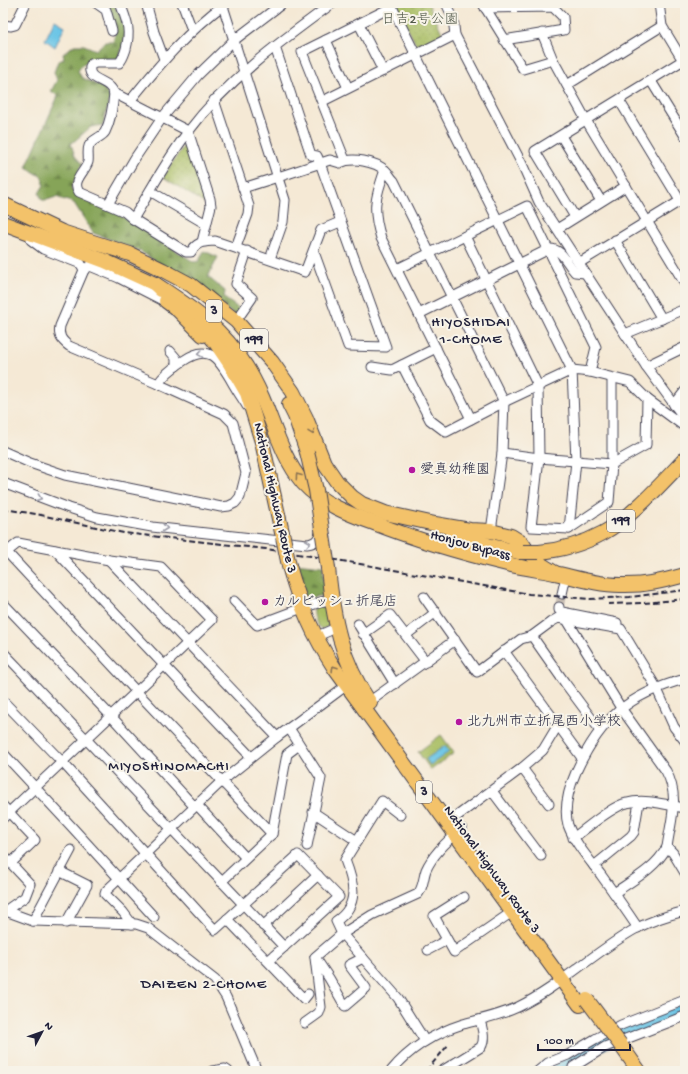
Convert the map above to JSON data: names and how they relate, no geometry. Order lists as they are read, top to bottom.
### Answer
{
  "streets": {
    "highway": [
      "3",
      "199",
      "National Highway Route 3",
      "Honjou Bypass"
    ]
  },
  "crossings": [
    ["199", "National Highway Route 3"],
    ["199", "Honjou Bypass"]
  ],
  "districts": ["HIYOSHIDAI 1-CHOME", "MIYOSHINOMACHI", "DAIZEN 2-CHOME"],
  "parks": ["日吉2号公園"],
  "places": ["愛真幼稚園", "カルビッシュ折尾店", "北九州市立折尾西小学校"],
  "scale_bar": "100 m",
  "north": "top right"
}
